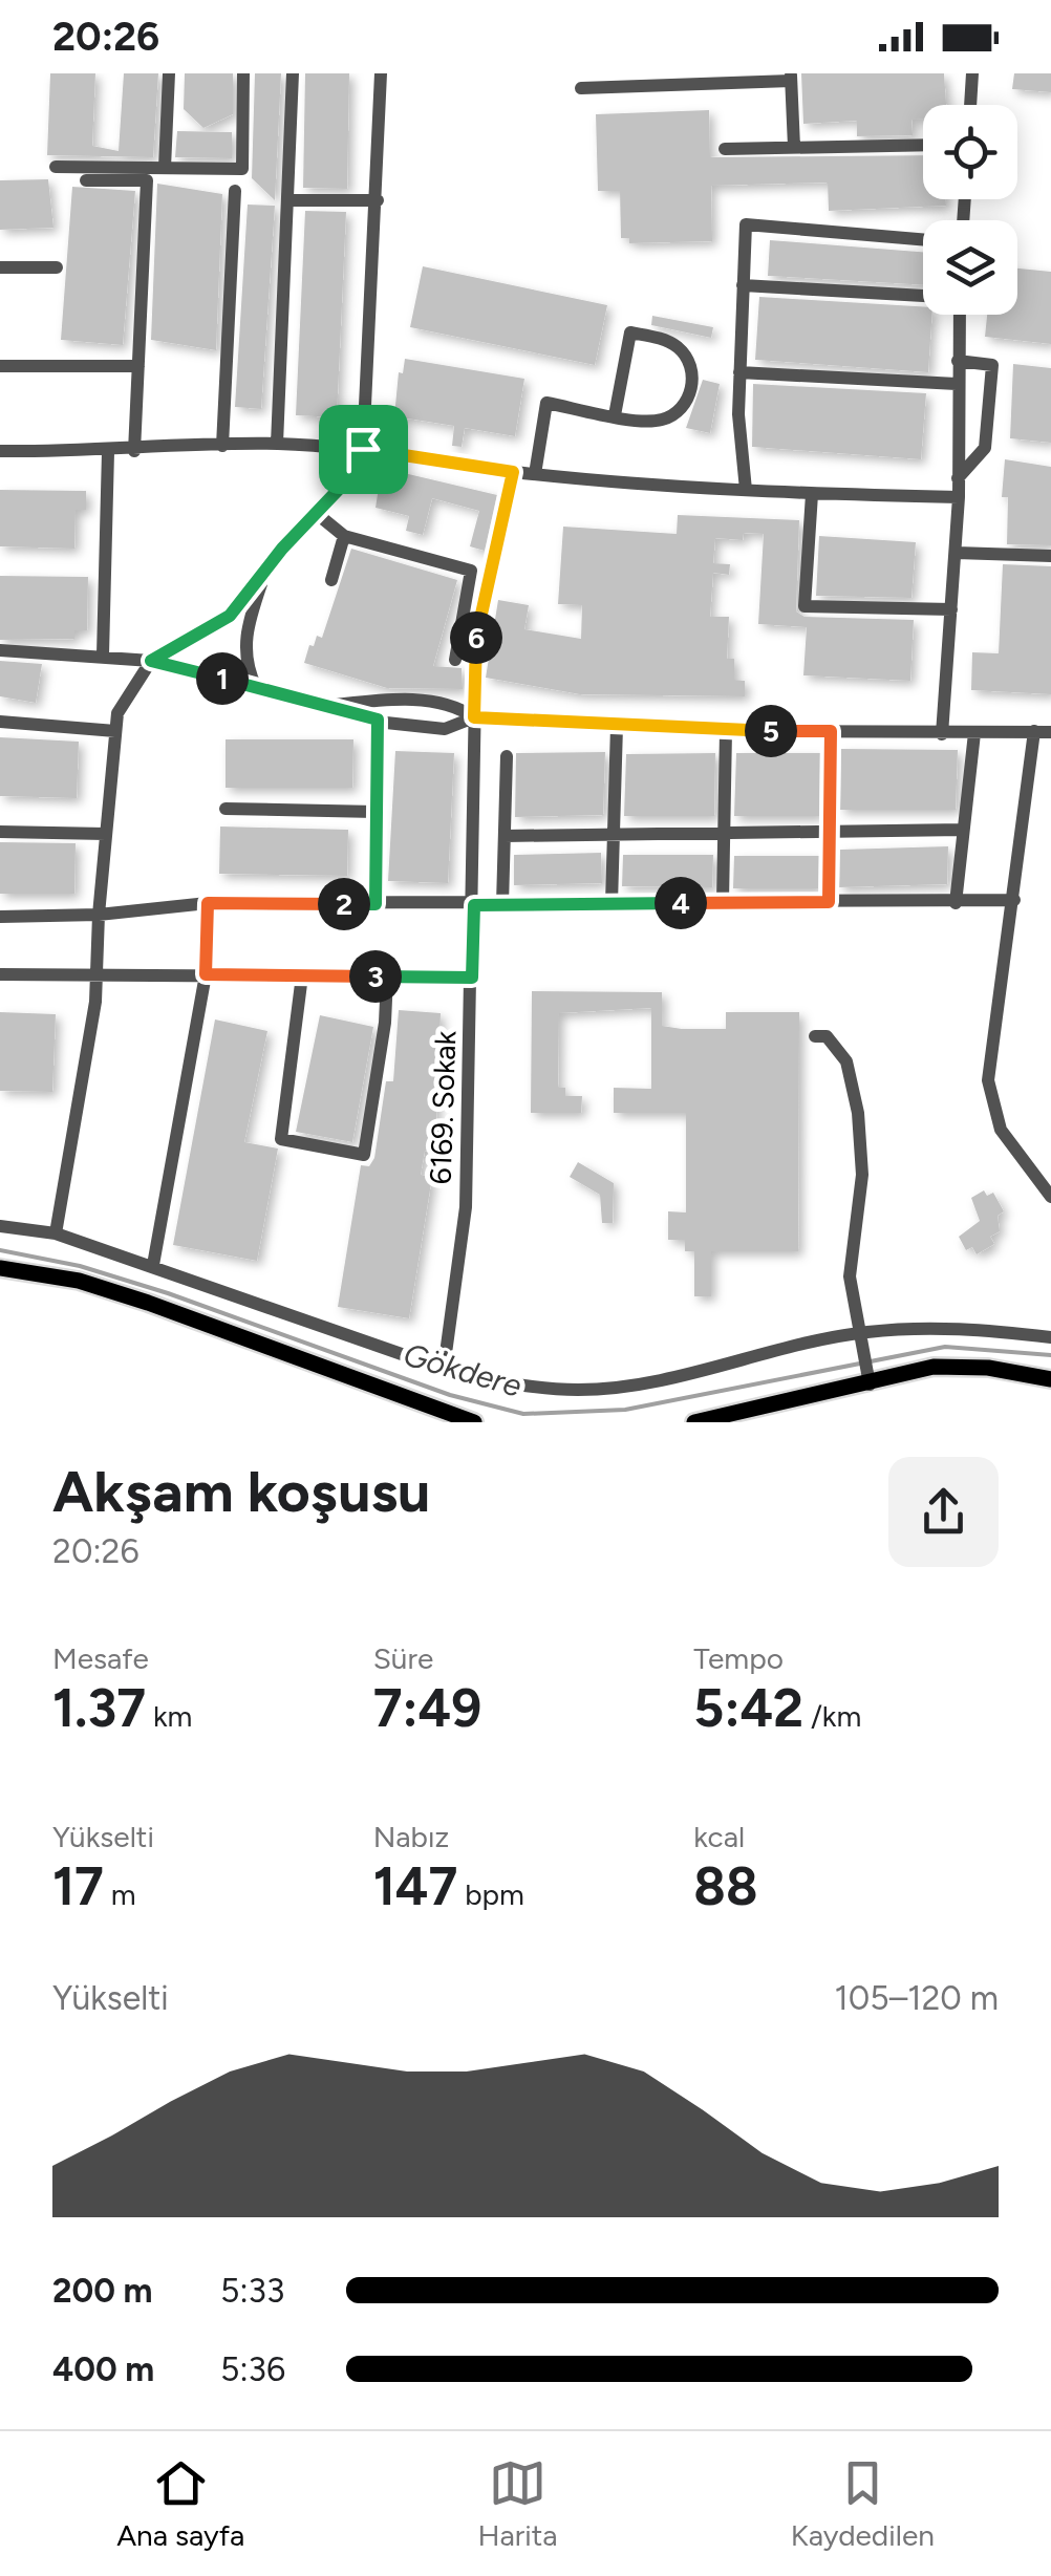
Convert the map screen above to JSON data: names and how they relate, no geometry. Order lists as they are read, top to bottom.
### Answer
{
  "streets": {
    "street": ["6169. Sokak"]
  },
  "water": ["Gökdere"],
  "page": {
    "status": "20:26",
    "pins": [
      "6",
      "1",
      "5",
      "4",
      "2",
      "3"
    ],
    "heading": ["Akşam koşusu", "20:26"],
    "stats": [
      ["Mesafe", "1.37 km"],
      ["Süre", "7:49"],
      ["Tempo", "5:42 /km"],
      ["Yükselti", "17 m"],
      ["Nabız", "147 bpm"],
      ["kcal", "88"]
    ],
    "chart": ["Yükselti", "105–120 m"],
    "list": [
      {
        "name": "200 m",
        "note": "5:33"
      },
      {
        "name": "400 m",
        "note": "5:36"
      }
    ],
    "tabs": ["Ana sayfa", "Harita", "Kaydedilen"]
  }
}
